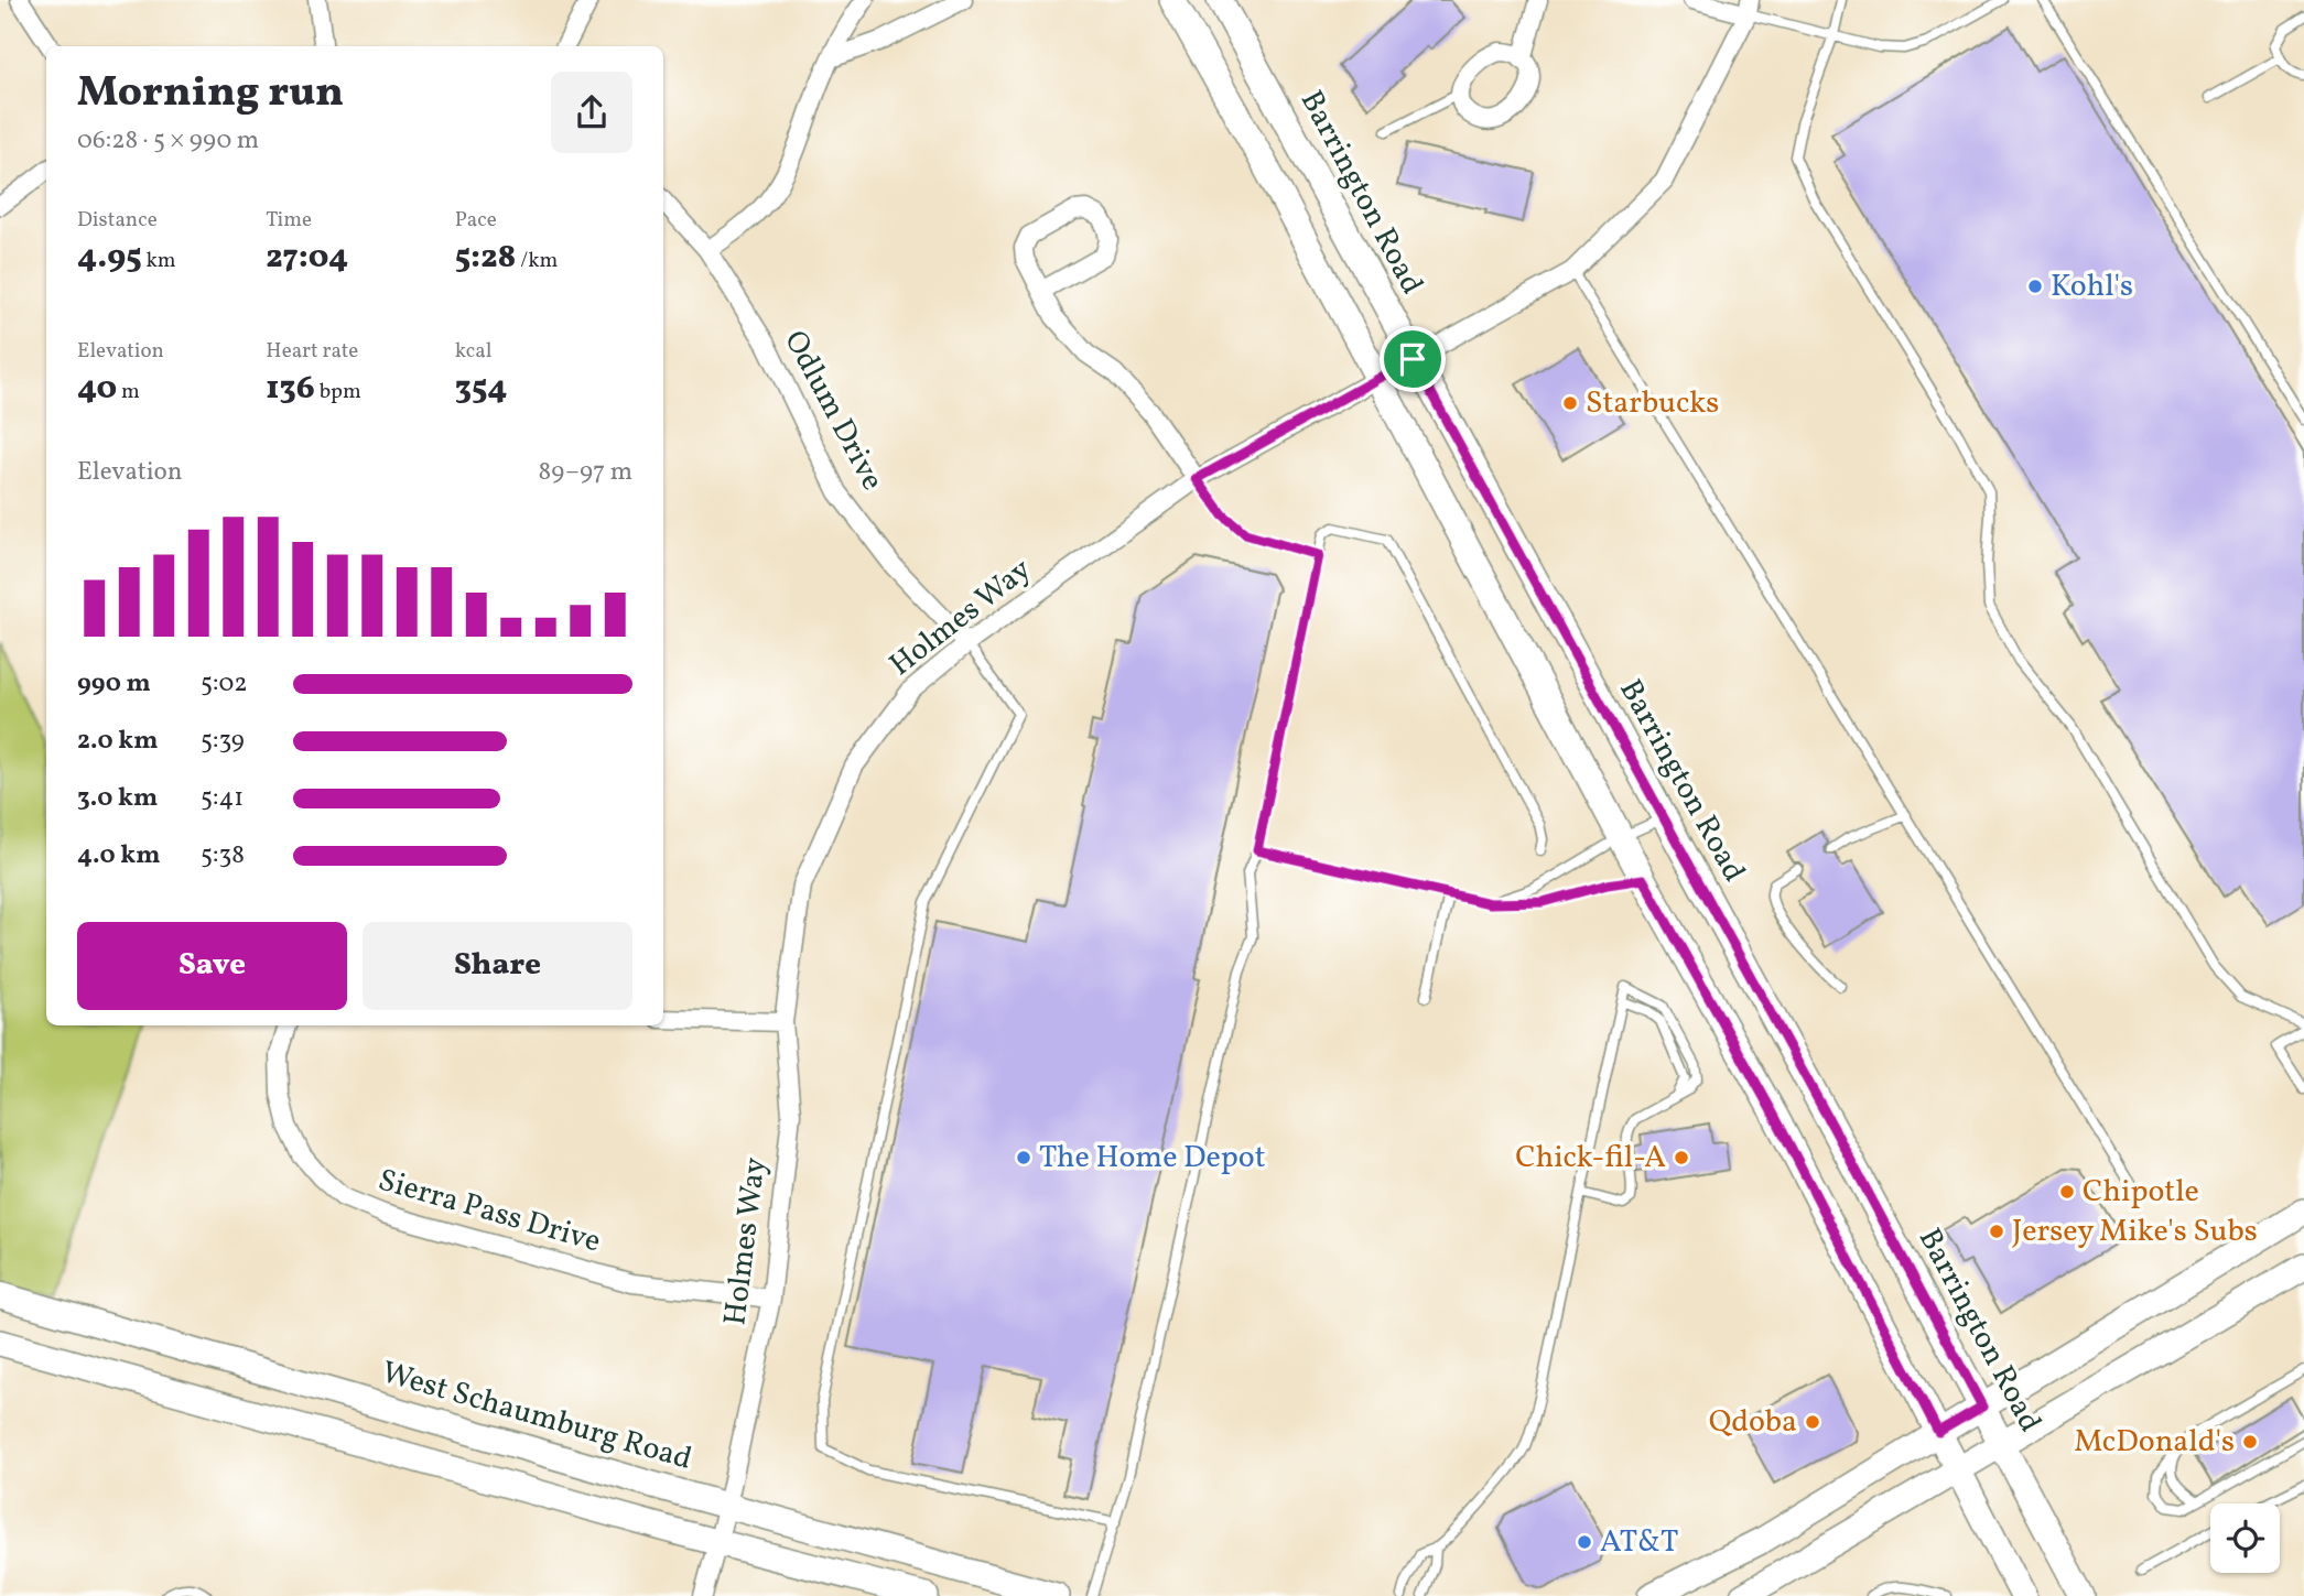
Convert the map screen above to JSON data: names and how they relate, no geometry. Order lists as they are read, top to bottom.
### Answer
{
  "streets": {
    "main road": ["Barrington Road", "West Schaumburg Road"],
    "street": ["Odlum Drive", "Holmes Way", "Sierra Pass Drive"]
  },
  "crossings": [
    ["Barrington Road", "Holmes Way"],
    ["Odlum Drive", "Holmes Way"],
    ["Holmes Way", "Sierra Pass Drive"],
    ["Holmes Way", "West Schaumburg Road"]
  ],
  "places": [
    "Kohl's",
    "Starbucks",
    "The Home Depot",
    "Chick-fil-A",
    "Chipotle",
    "Jersey Mike's Subs",
    "Qdoba",
    "McDonald's",
    "AT&T"
  ],
  "page": {
    "heading": ["Morning run", "06:28 · 5 × 990 m"],
    "stats": [
      ["Distance", "4.95 km"],
      ["Time", "27:04"],
      ["Pace", "5:28 /km"],
      ["Elevation", "40 m"],
      ["Heart rate", "136 bpm"],
      ["kcal", "354"]
    ],
    "chart": ["Elevation", "89–97 m"],
    "list": [
      {
        "name": "990 m",
        "note": "5:02"
      },
      {
        "name": "2.0 km",
        "note": "5:39"
      },
      {
        "name": "3.0 km",
        "note": "5:41"
      },
      {
        "name": "4.0 km",
        "note": "5:38"
      }
    ],
    "buttons": ["Save", "Share"]
  }
}
